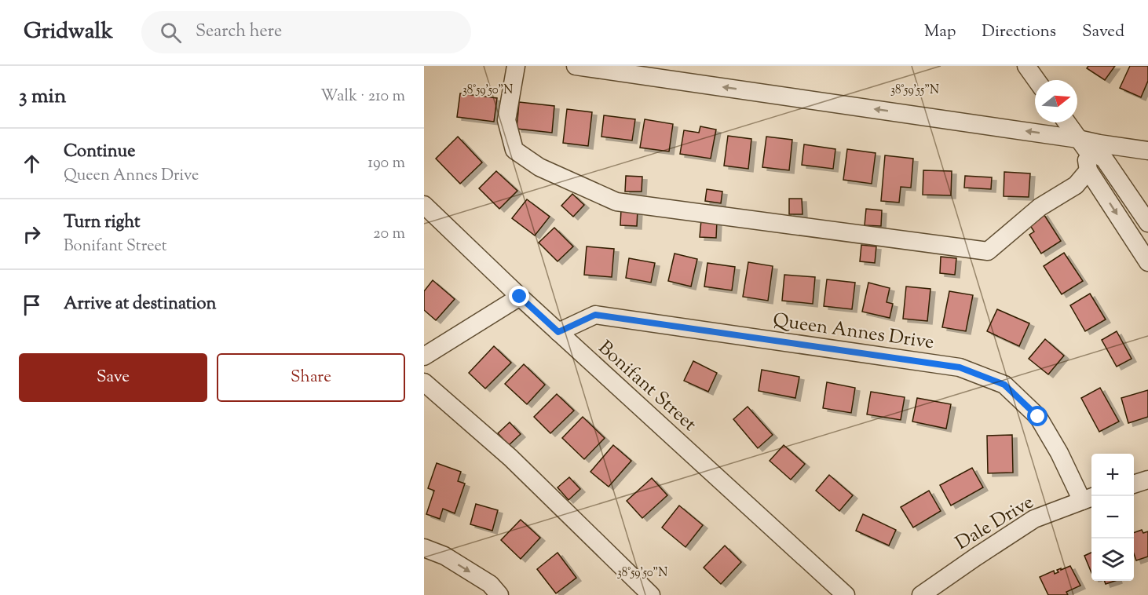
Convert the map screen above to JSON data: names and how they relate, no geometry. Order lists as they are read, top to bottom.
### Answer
{
  "streets": {
    "street": ["Queen Annes Drive", "Bonifant Street", "Dale Drive"]
  },
  "crossings": [
    ["Queen Annes Drive", "Bonifant Street"],
    ["Queen Annes Drive", "Dale Drive"]
  ],
  "north": "right",
  "page": {
    "header": "Gridwalk",
    "search": "Search here",
    "nav": ["Map", "Directions", "Saved"],
    "heading": ["3 min", "Walk · 210 m"],
    "list": [
      ["Continue", "Queen Annes Drive", "190 m"],
      ["Turn right", "Bonifant Street", "20 m"],
      "Arrive at destination"
    ],
    "buttons": ["Save", "Share"],
    "map_buttons": ["+", "−"]
  },
  "coordinates": ["38°59'50\"N", "38°59'55\"N"]
}
